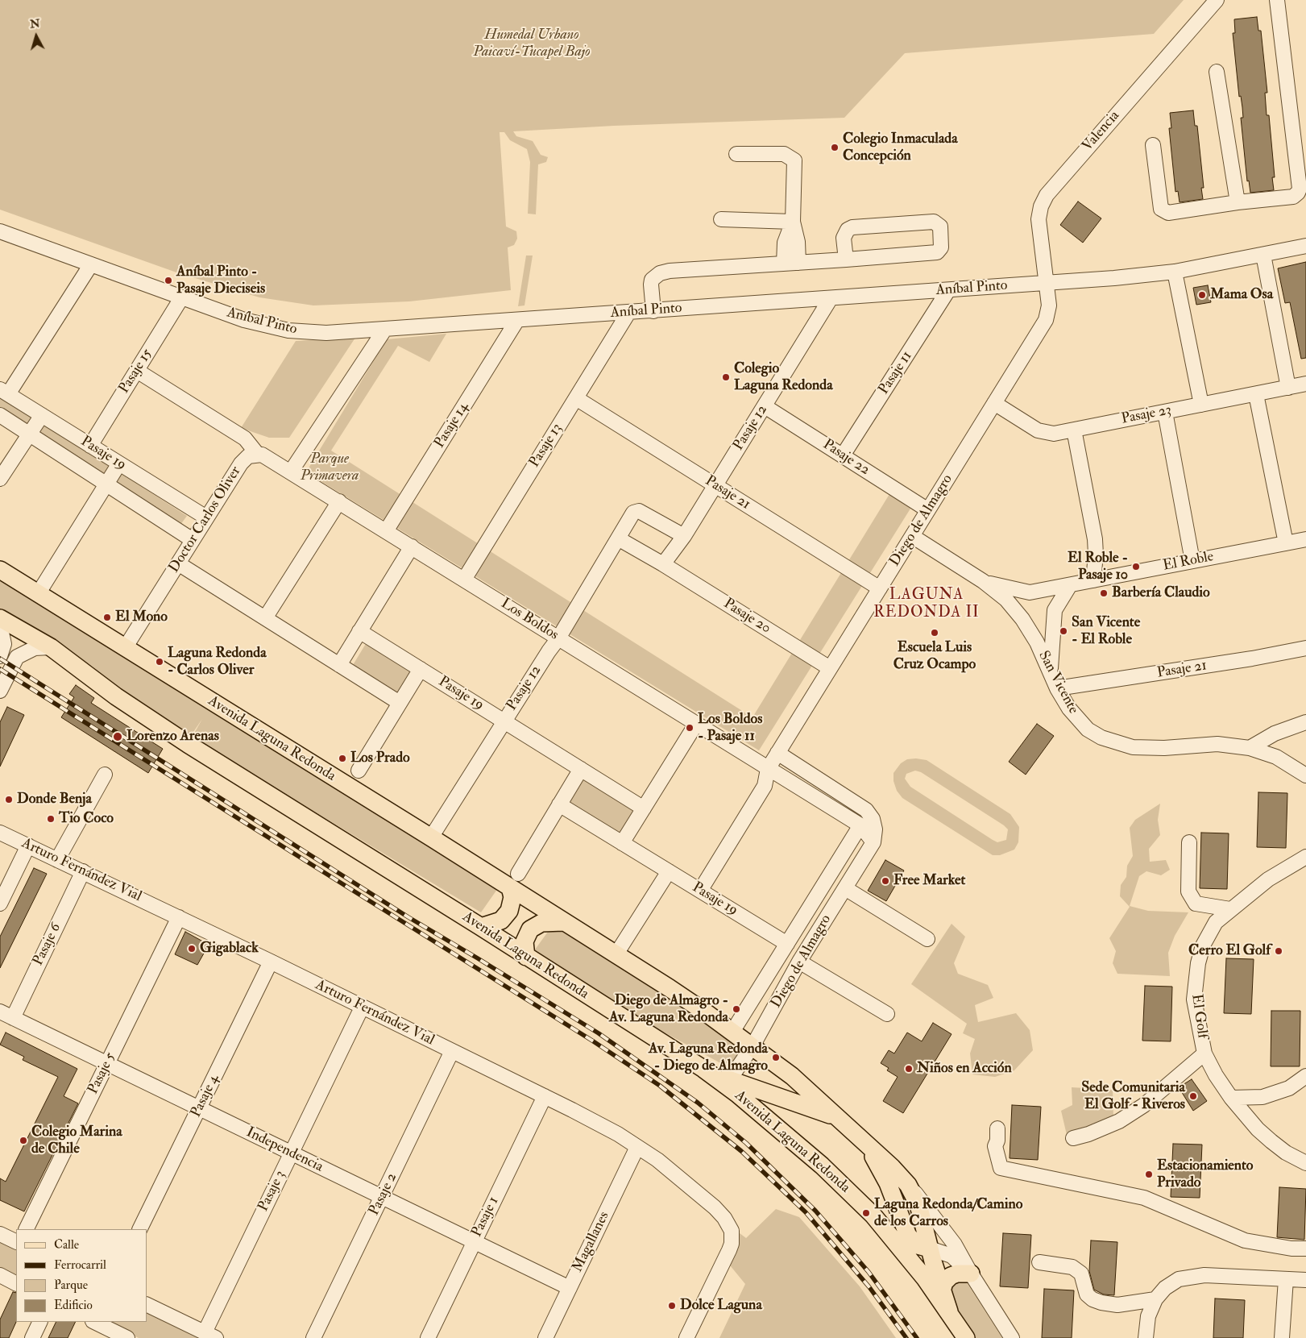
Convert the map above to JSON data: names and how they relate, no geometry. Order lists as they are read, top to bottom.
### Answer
{
  "streets": {
    "main road": ["Avenida Laguna Redonda"],
    "street": [
      "Valencia",
      "Aníbal Pinto",
      "Pasaje 15",
      "Pasaje 11",
      "Pasaje 23",
      "Pasaje 14",
      "Pasaje 12",
      "Pasaje 13",
      "Pasaje 19",
      "Pasaje 22",
      "Pasaje 21",
      "Doctor Carlos Oliver",
      "Diego de Almagro",
      "El Roble",
      "Pasaje 20",
      "Los Boldos",
      "San Vicente",
      "Arturo Fernández Vial",
      "Pasaje 6",
      "El Golf",
      "Pasaje 5",
      "Pasaje 4",
      "Independencia",
      "Pasaje 3",
      "Pasaje 2",
      "Pasaje 1",
      "Magallanes"
    ]
  },
  "crossings": [
    ["Valencia", "Aníbal Pinto"],
    ["Valencia", "Diego de Almagro"],
    ["Aníbal Pinto", "Pasaje 15"],
    ["Aníbal Pinto", "Pasaje 11"],
    ["Aníbal Pinto", "Pasaje 14"],
    ["Aníbal Pinto", "Pasaje 12"],
    ["Aníbal Pinto", "Pasaje 13"],
    ["Aníbal Pinto", "Diego de Almagro"],
    ["Pasaje 15", "Pasaje 19"],
    ["Pasaje 11", "Pasaje 22"],
    ["Pasaje 23", "Diego de Almagro"],
    ["Pasaje 14", "Los Boldos"],
    ["Pasaje 12", "Pasaje 19"],
    ["Pasaje 12", "Pasaje 22"],
    ["Pasaje 12", "Pasaje 21"],
    ["Pasaje 12", "Pasaje 20"],
    ["Pasaje 12", "Los Boldos"],
    ["Pasaje 12", "Avenida Laguna Redonda"],
    ["Pasaje 13", "Pasaje 21"],
    ["Pasaje 13", "Los Boldos"],
    ["Pasaje 19", "Doctor Carlos Oliver"],
    ["Pasaje 19", "Diego de Almagro"],
    ["Pasaje 22", "Diego de Almagro"],
    ["Pasaje 21", "Diego de Almagro"],
    ["Pasaje 21", "San Vicente"],
    ["Doctor Carlos Oliver", "Avenida Laguna Redonda"],
    ["Diego de Almagro", "Pasaje 20"],
    ["Diego de Almagro", "Los Boldos"],
    ["Diego de Almagro", "San Vicente"],
    ["Diego de Almagro", "Avenida Laguna Redonda"],
    ["El Roble", "San Vicente"],
    ["Arturo Fernández Vial", "Pasaje 6"],
    ["Arturo Fernández Vial", "Pasaje 5"],
    ["Arturo Fernández Vial", "Pasaje 4"],
    ["Arturo Fernández Vial", "Pasaje 3"],
    ["Arturo Fernández Vial", "Pasaje 2"],
    ["Arturo Fernández Vial", "Pasaje 1"],
    ["Arturo Fernández Vial", "Magallanes"],
    ["Pasaje 6", "Independencia"],
    ["Pasaje 5", "Independencia"],
    ["Pasaje 4", "Independencia"],
    ["Independencia", "Pasaje 3"],
    ["Independencia", "Pasaje 2"],
    ["Independencia", "Pasaje 1"],
    ["Independencia", "Magallanes"]
  ],
  "districts": ["LAGUNA REDONDA II"],
  "parks": ["Humedal Urbano Paicaví-Tucapel Bajo", "Parque Primavera"],
  "places": [
    "Colegio Inmaculada Concepción",
    "Aníbal Pinto - Pasaje Dieciseis",
    "Mama Osa",
    "Colegio Laguna Redonda",
    "El Roble - Pasaje 10",
    "Barbería Claudio",
    "El Mono",
    "San Vicente - El Roble",
    "Escuela Luis Cruz Ocampo",
    "Laguna Redonda - Carlos Oliver",
    "Los Boldos - Pasaje 11",
    "Lorenzo Arenas",
    "Los Prado",
    "Donde Benja",
    "Tio Coco",
    "Free Market",
    "Gigablack",
    "Cerro El Golf",
    "Diego de Almagro - Av. Laguna Redonda",
    "Av. Laguna Redonda - Diego de Almagro",
    "Niños en Acción",
    "Sede Comunitaria El Golf - Riveros",
    "Colegio Marina de Chile",
    "Estacionamiento Privado",
    "Laguna Redonda/Camino de los Carros",
    "Dolce Laguna"
  ],
  "legend": [
    "Calle",
    "Ferrocarril",
    "Parque",
    "Edificio"
  ],
  "north": "top"
}
